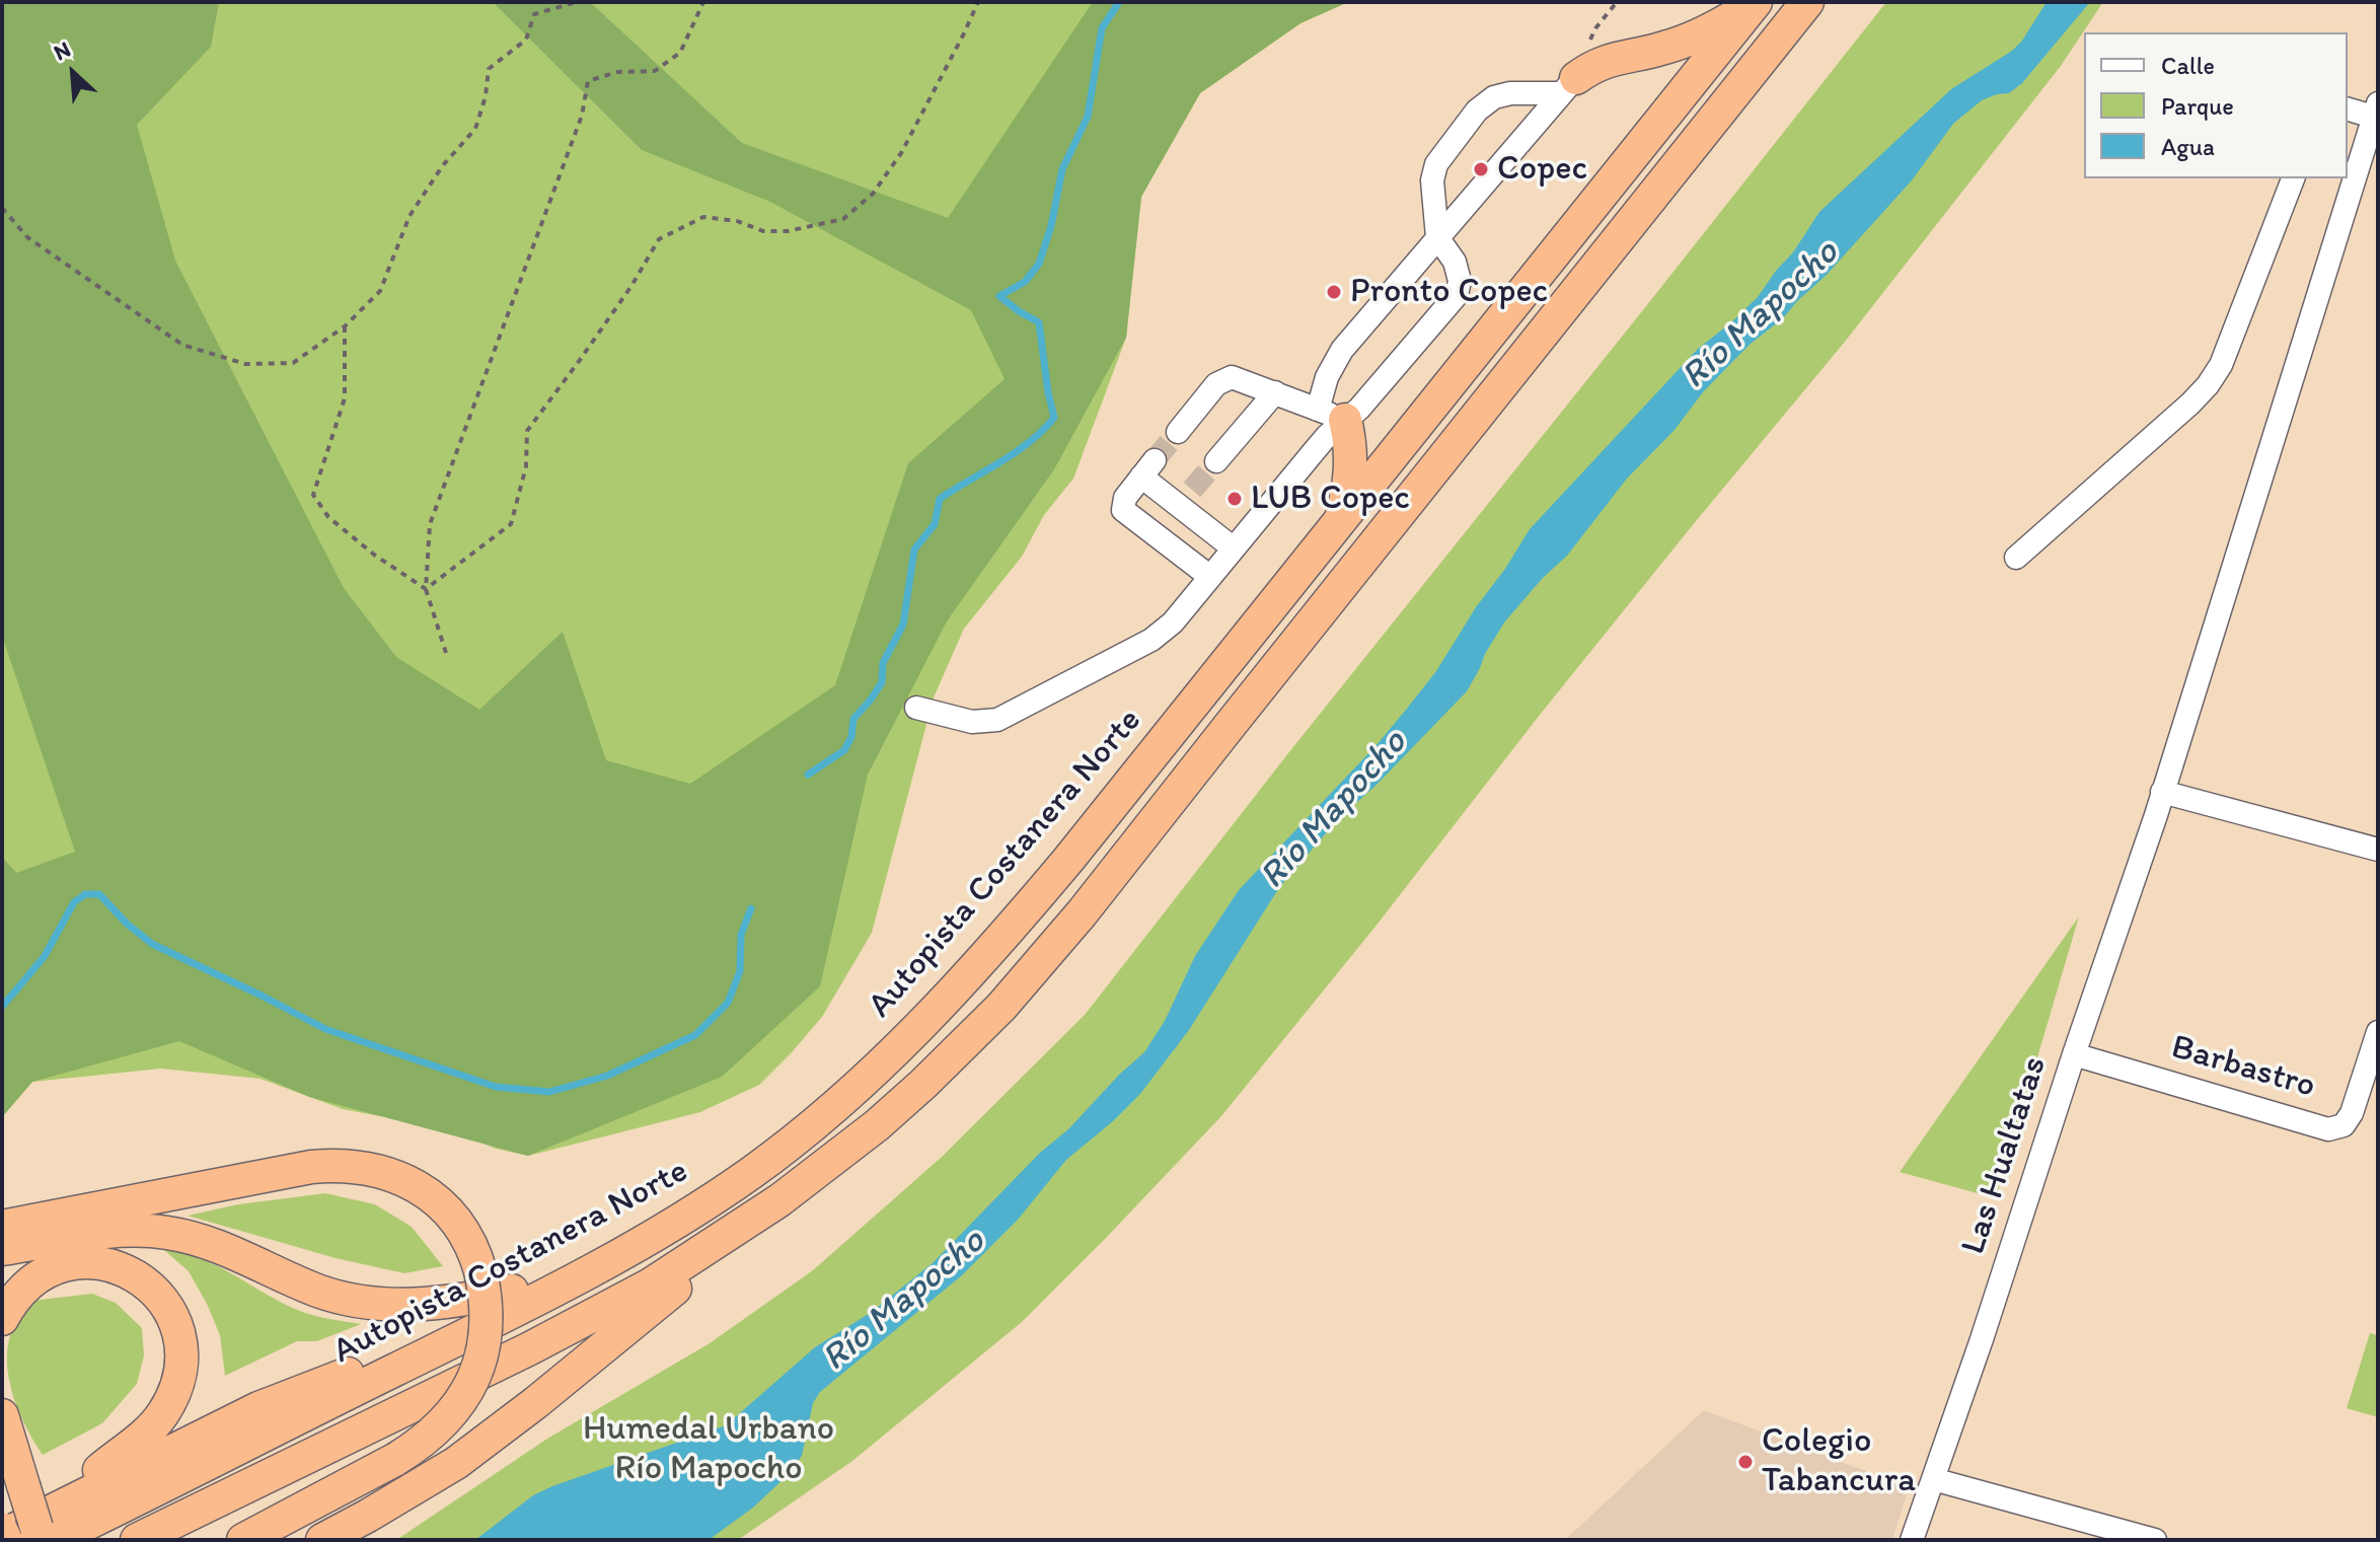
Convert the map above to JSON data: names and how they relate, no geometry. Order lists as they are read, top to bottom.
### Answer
{
  "streets": {
    "highway": ["Autopista Costanera Norte"],
    "street": ["Barbastro", "Las Hualtatas"]
  },
  "crossings": [
    ["Barbastro", "Las Hualtatas"]
  ],
  "water": ["Río Mapocho"],
  "parks": ["Humedal Urbano Río Mapocho"],
  "places": [
    "Copec",
    "Pronto Copec",
    "LUB Copec",
    "Colegio Tabancura"
  ],
  "legend": ["Calle", "Parque", "Agua"],
  "north": "top left"
}
